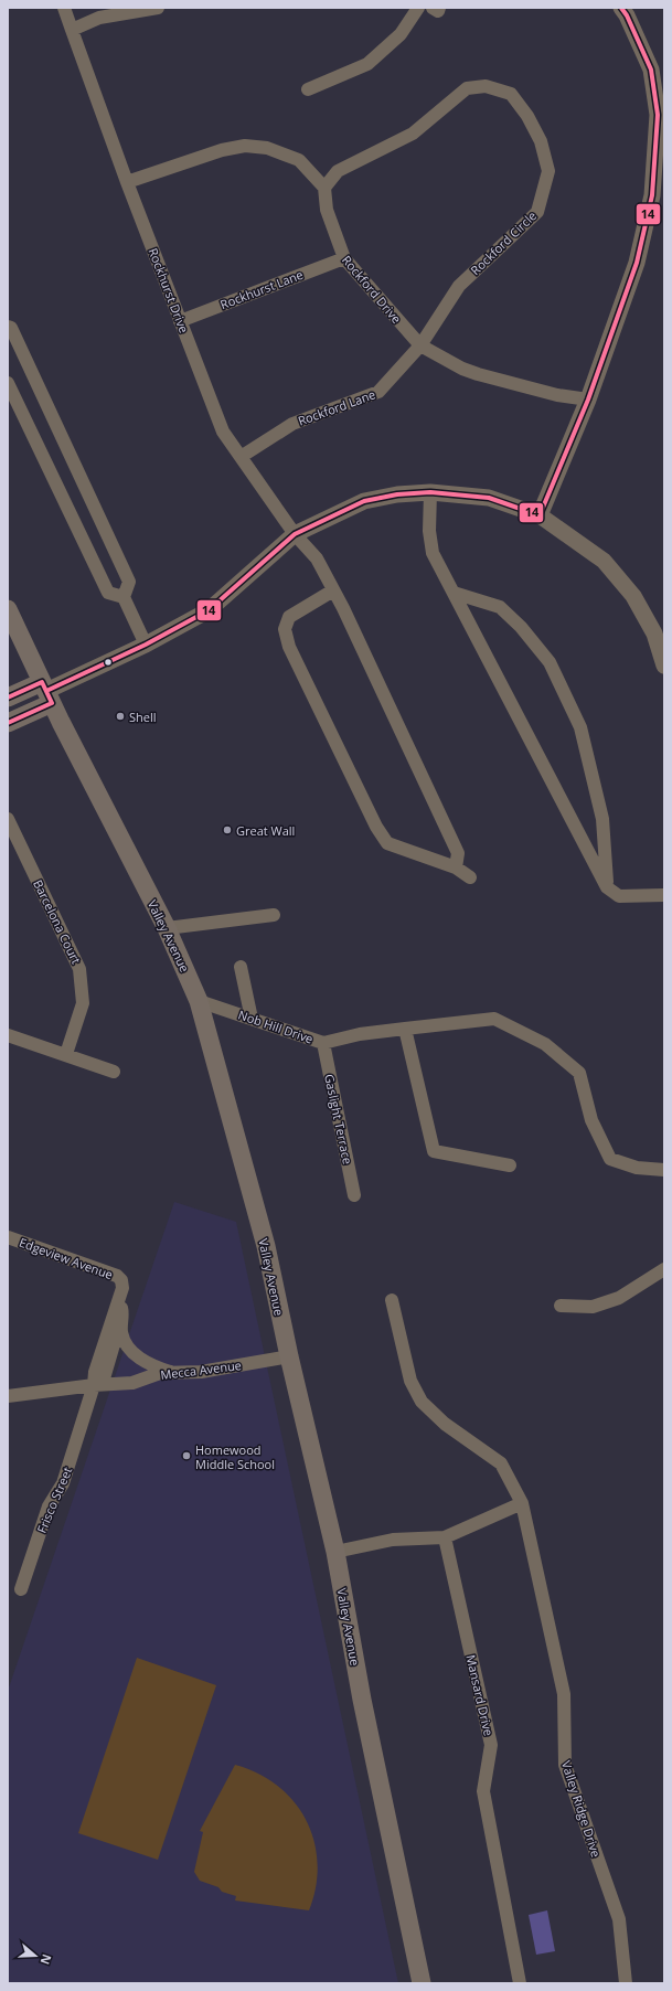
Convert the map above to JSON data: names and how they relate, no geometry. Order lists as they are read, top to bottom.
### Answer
{
  "streets": {
    "main road": ["Valley Avenue"],
    "street": [
      "Rockford Circle",
      "Rockhurst Lane",
      "Rockford Drive",
      "Rockhurst Drive",
      "Rockford Lane",
      "Barcelona Court",
      "Nob Hill Drive",
      "Gaslight Terrace",
      "Edgeview Avenue",
      "Mecca Avenue",
      "Frisco Street",
      "Mansard Drive",
      "Valley Ridge Drive"
    ]
  },
  "crossings": [
    ["Rockford Circle", "Rockford Drive"],
    ["Rockford Circle", "Rockford Lane"],
    ["Rockhurst Lane", "Rockford Drive"],
    ["Rockhurst Lane", "Rockhurst Drive"],
    ["Rockford Drive", "Rockford Lane"],
    ["Rockhurst Drive", "Rockford Lane"],
    ["Valley Avenue", "Nob Hill Drive"],
    ["Valley Avenue", "Mecca Avenue"],
    ["Nob Hill Drive", "Gaslight Terrace"],
    ["Edgeview Avenue", "Mecca Avenue"],
    ["Edgeview Avenue", "Frisco Street"],
    ["Mecca Avenue", "Frisco Street"]
  ],
  "places": ["Shell", "Great Wall", "Homewood Middle School"],
  "lines": ["transit line 14"],
  "north": "right"
}
